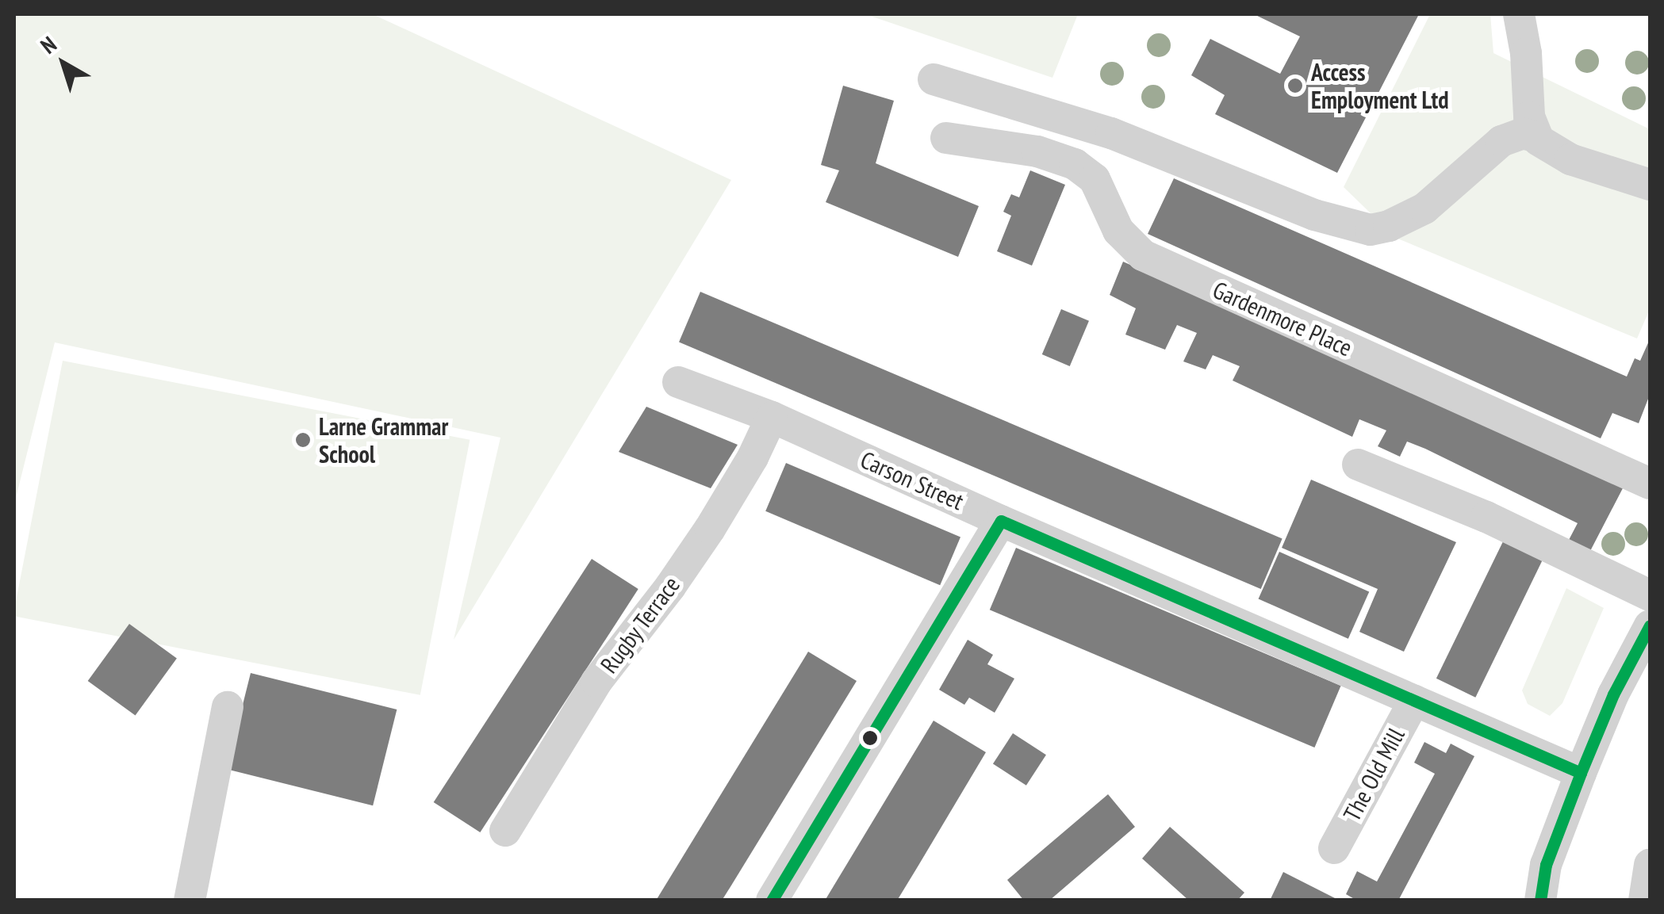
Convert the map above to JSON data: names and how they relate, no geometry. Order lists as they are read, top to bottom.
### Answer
{
  "streets": {
    "street": [
      "Gardenmore Place",
      "Carson Street",
      "Rugby Terrace",
      "The Old Mill"
    ]
  },
  "crossings": [
    ["Carson Street", "Rugby Terrace"],
    ["Carson Street", "The Old Mill"]
  ],
  "places": ["Access Employment Ltd", "Larne Grammar School"],
  "north": "top left"
}
